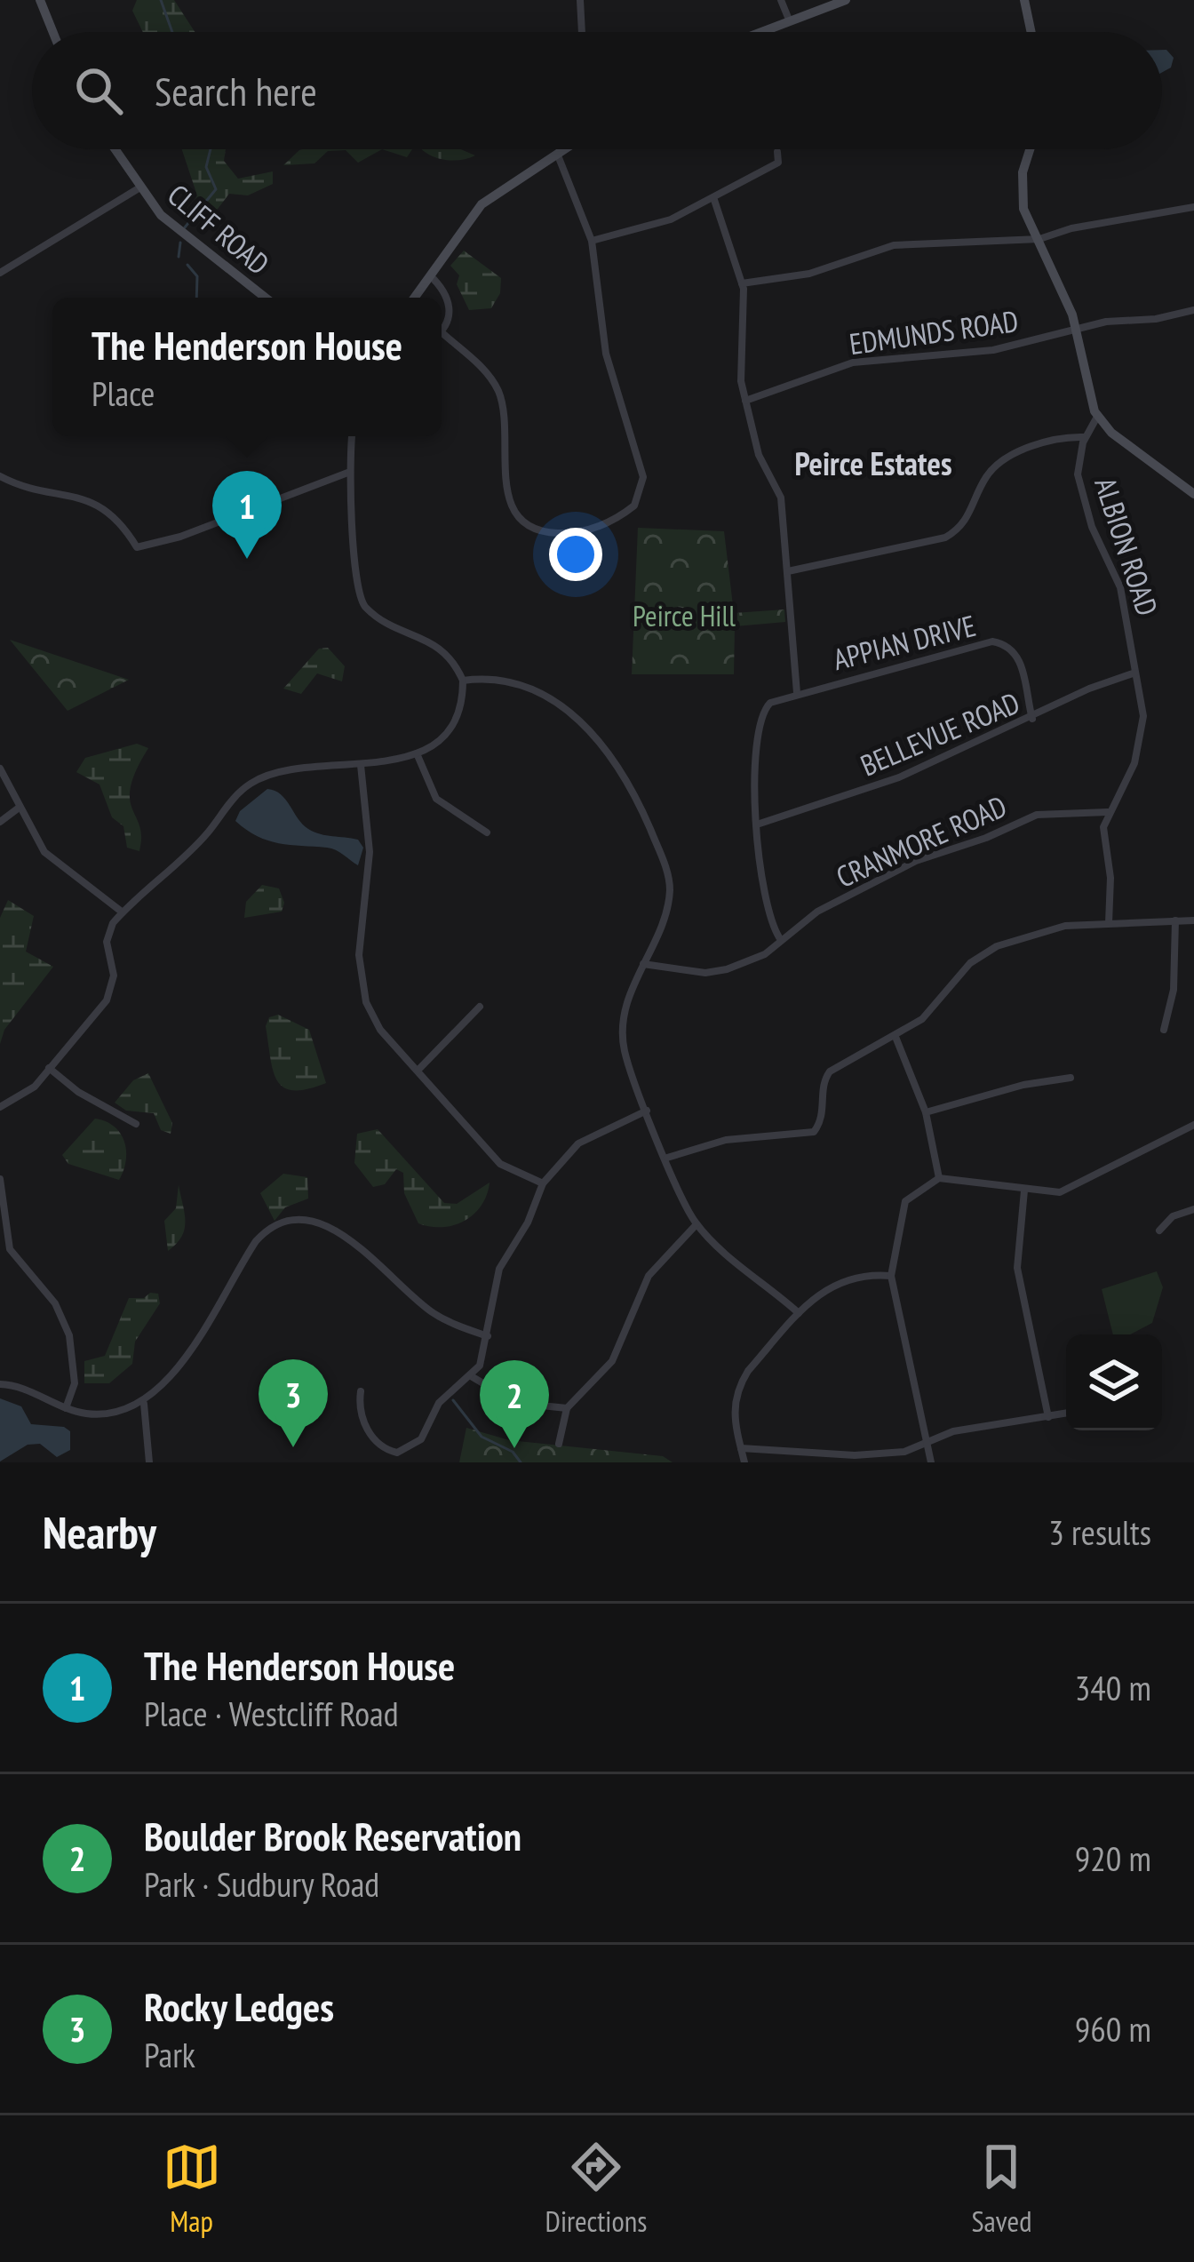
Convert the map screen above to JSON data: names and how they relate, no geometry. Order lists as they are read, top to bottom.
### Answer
{
  "streets": {
    "street": [
      "CLIFF ROAD",
      "EDMUNDS ROAD",
      "ALBION ROAD",
      "APPIAN DRIVE",
      "BELLEVUE ROAD",
      "CRANMORE ROAD"
    ]
  },
  "crossings": [
    ["ALBION ROAD", "BELLEVUE ROAD"],
    ["ALBION ROAD", "CRANMORE ROAD"],
    ["APPIAN DRIVE", "BELLEVUE ROAD"]
  ],
  "districts": ["Peirce Estates"],
  "parks": ["Peirce Hill"],
  "page": {
    "search": "Search here",
    "popup": ["The Henderson House", "Place"],
    "pins": ["1", "3", "2"],
    "heading": ["Nearby", "3 results"],
    "list": [
      {
        "mark": "1",
        "name": "The Henderson House",
        "note": "Place · Westcliff Road",
        "value": "340 m"
      },
      {
        "mark": "2",
        "name": "Boulder Brook Reservation",
        "note": "Park · Sudbury Road",
        "value": "920 m"
      },
      {
        "mark": "3",
        "name": "Rocky Ledges",
        "note": "Park",
        "value": "960 m"
      }
    ],
    "nav": ["Map", "Directions", "Saved"]
  }
}
